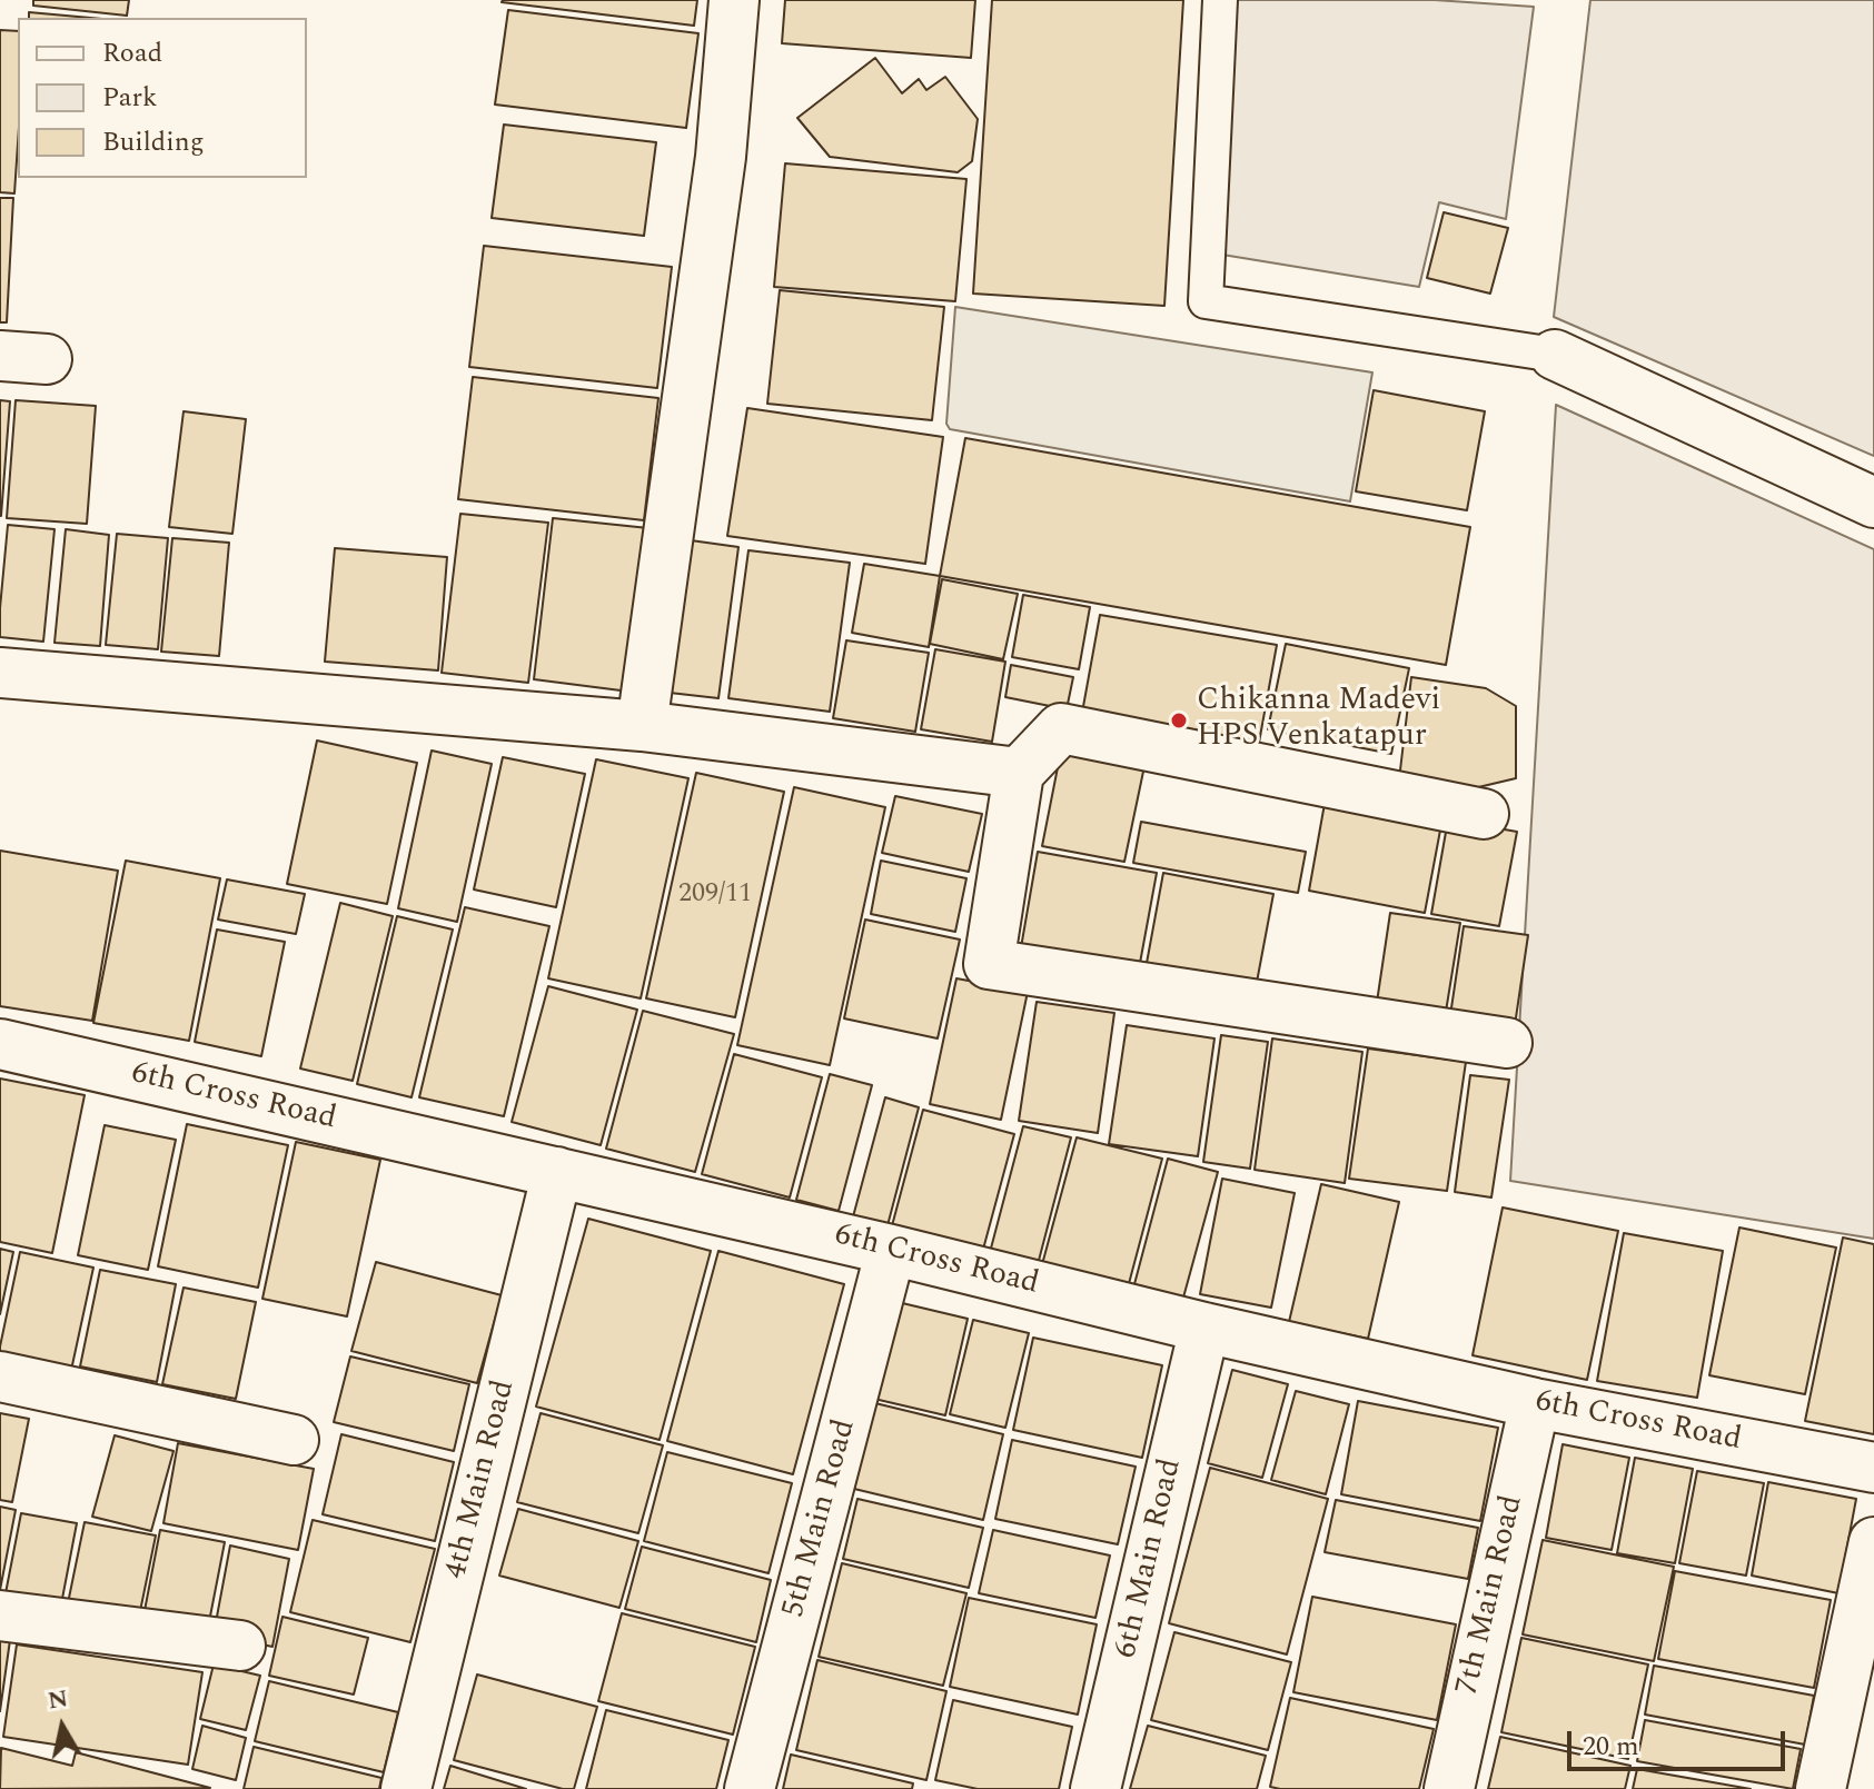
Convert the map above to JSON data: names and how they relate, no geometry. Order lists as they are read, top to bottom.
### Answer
{
  "streets": {
    "street": [
      "6th Cross Road",
      "4th Main Road",
      "5th Main Road",
      "6th Main Road",
      "7th Main Road"
    ]
  },
  "crossings": [
    ["6th Cross Road", "4th Main Road"],
    ["6th Cross Road", "5th Main Road"],
    ["6th Cross Road", "6th Main Road"],
    ["6th Cross Road", "7th Main Road"]
  ],
  "places": ["Chikanna Madevi HPS Venkatapur"],
  "house_numbers": ["209/11"],
  "legend": ["Road", "Park", "Building"],
  "scale_bar": "20 m",
  "north": "top"
}
